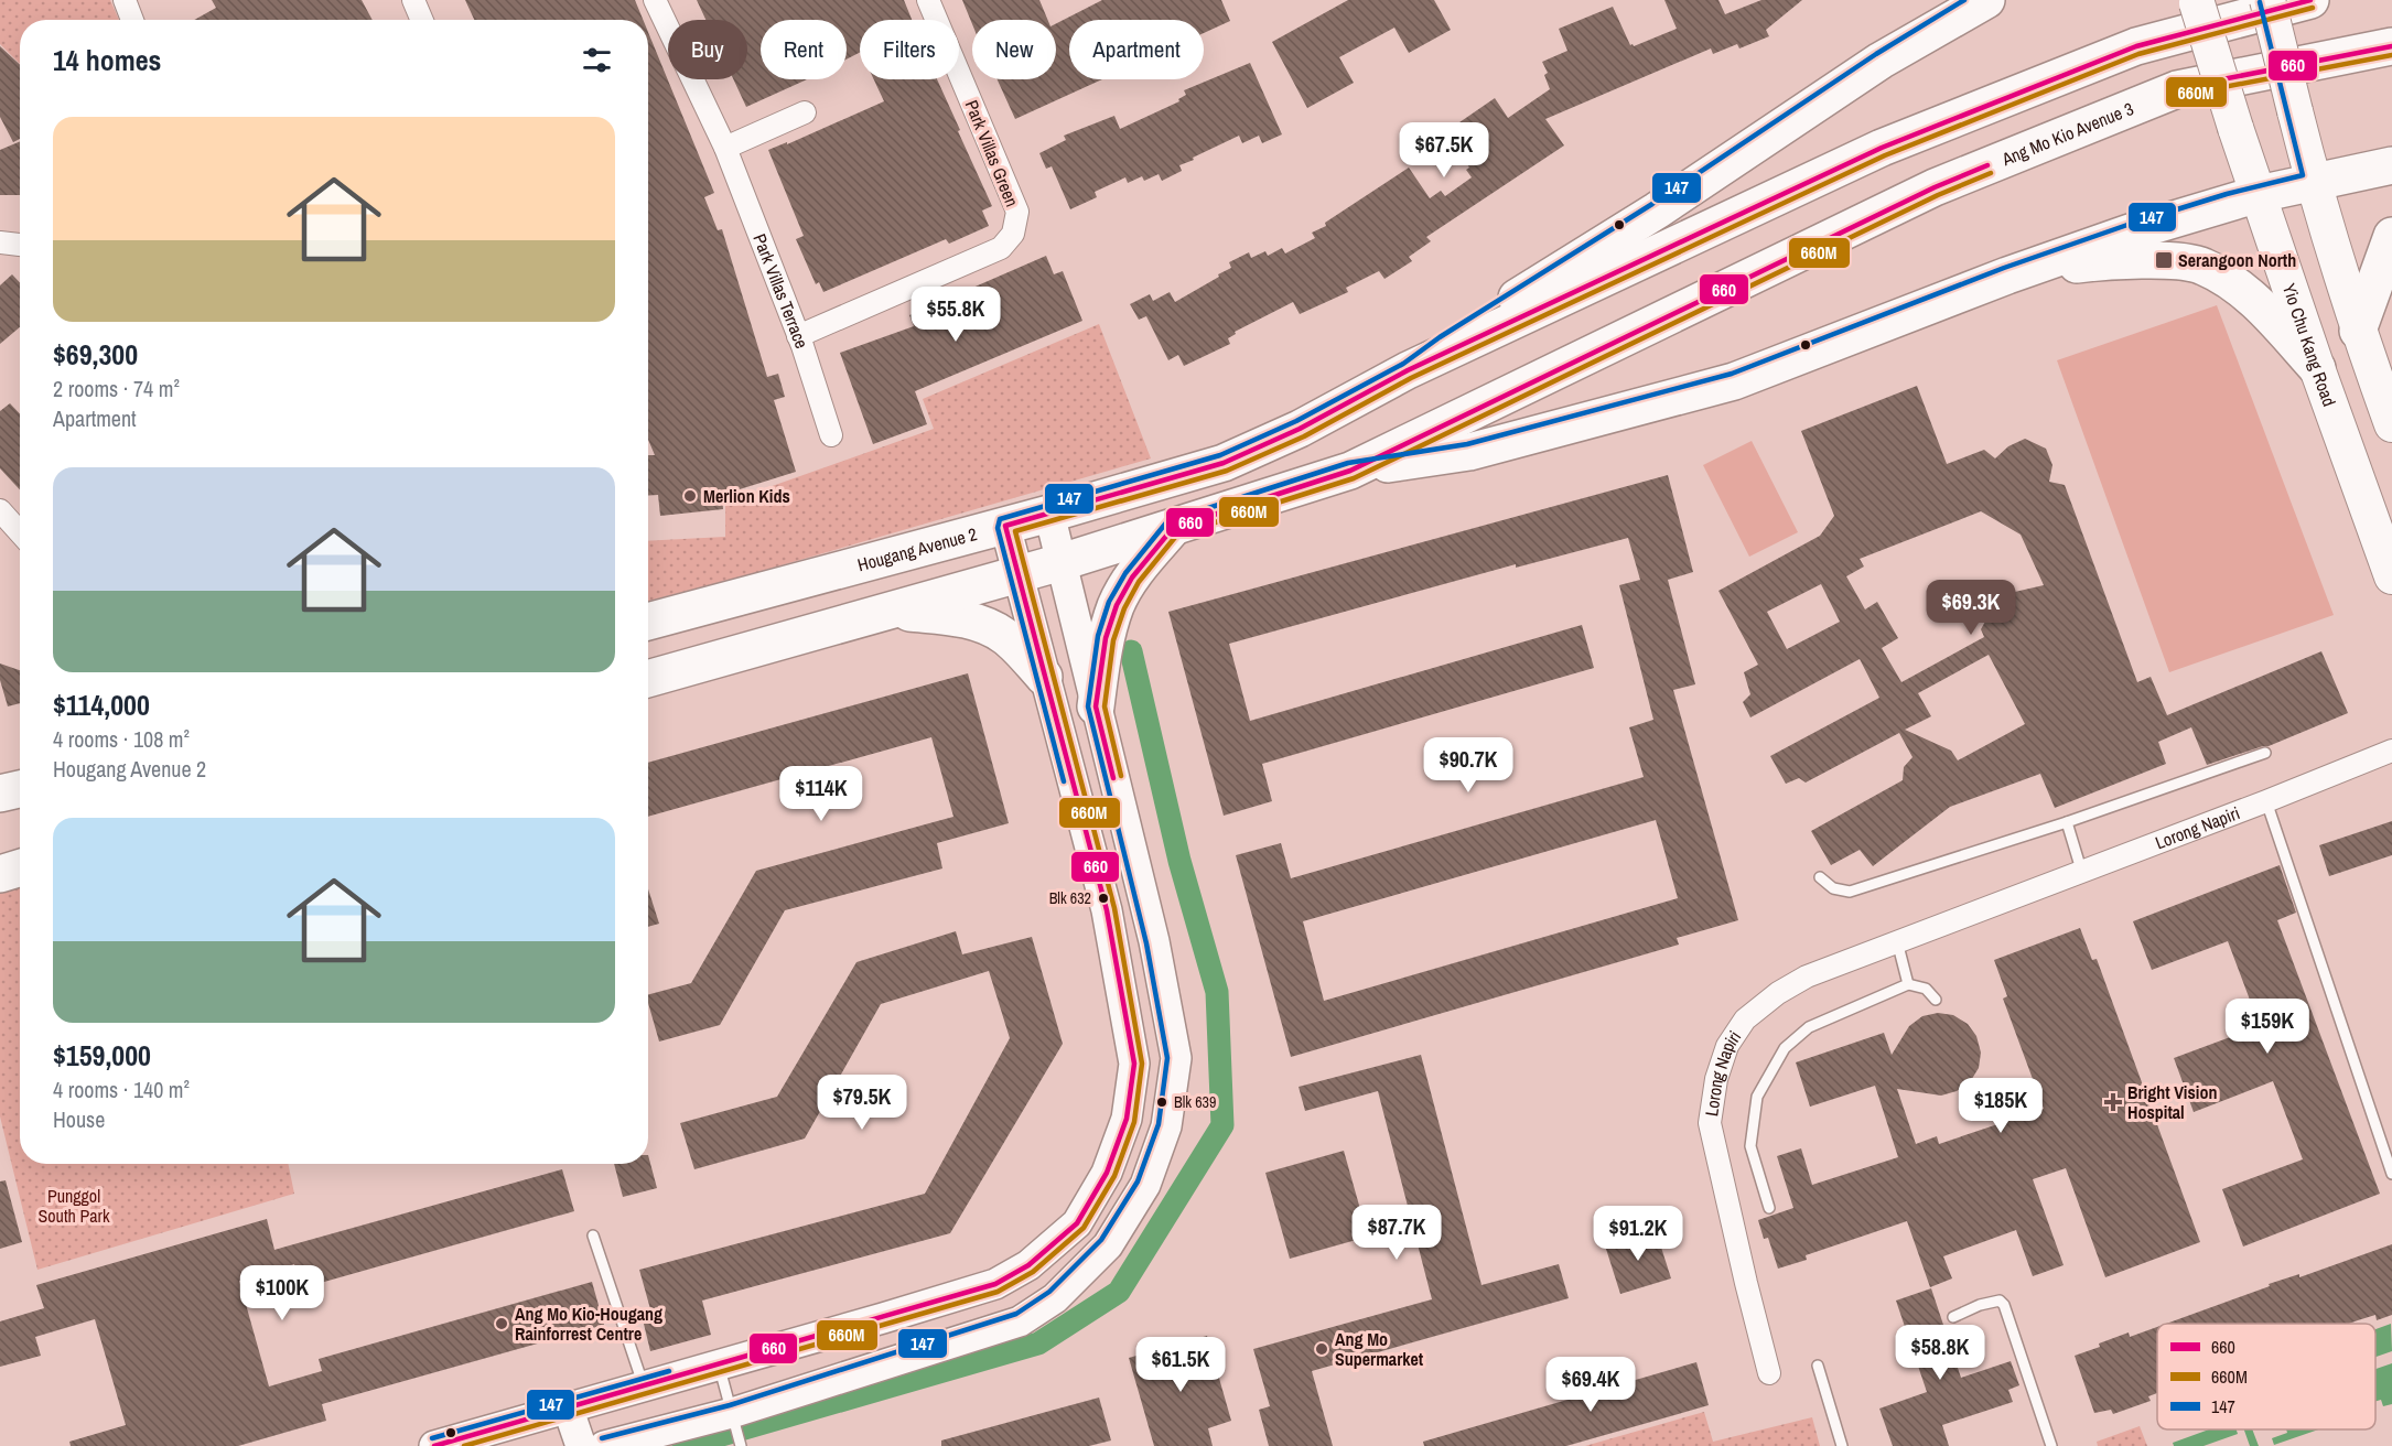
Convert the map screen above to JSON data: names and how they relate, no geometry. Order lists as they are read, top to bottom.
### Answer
{
  "streets": {
    "highway": ["Ang Mo Kio Avenue 3", "Hougang Avenue 2"],
    "main road": ["Yio Chu Kang Road"],
    "street": ["Park Villas Green", "Park Villas Terrace", "Lorong Napiri"]
  },
  "crossings": [
    ["Park Villas Green", "Park Villas Terrace"]
  ],
  "parks": ["Punggol South Park"],
  "places": {
    "transit": ["Serangoon North"],
    "other": [
      "Merlion Kids",
      "Blk 632",
      "Blk 639",
      "Ang Mo Kio-Hougang Rainforrest Centre",
      "Ang Mo Supermarket"
    ],
    "health": ["Bright Vision Hospital"]
  },
  "lines": ["transit line 660", "transit line 147", "transit line 660M"],
  "legend": ["660", "660M", "147"],
  "page": {
    "chip": [
      "Buy",
      "Rent",
      "Filters",
      "New",
      "Apartment"
    ],
    "heading": "14 homes",
    "list": [
      {
        "name": "$69,300",
        "note": "2 rooms · 74 m² · Apartment"
      },
      {
        "name": "$114,000",
        "note": "4 rooms · 108 m² · Hougang Avenue 2"
      },
      {
        "name": "$159,000",
        "note": "4 rooms · 140 m² · House"
      }
    ],
    "price": [
      "$67.5K",
      "$55.8K",
      "$69.3K",
      "$90.7K",
      "$114K",
      "$159K",
      "$79.5K",
      "$185K",
      "$87.7K",
      "$91.2K",
      "$100K",
      "$58.8K",
      "$61.5K",
      "$69.4K"
    ]
  }
}
